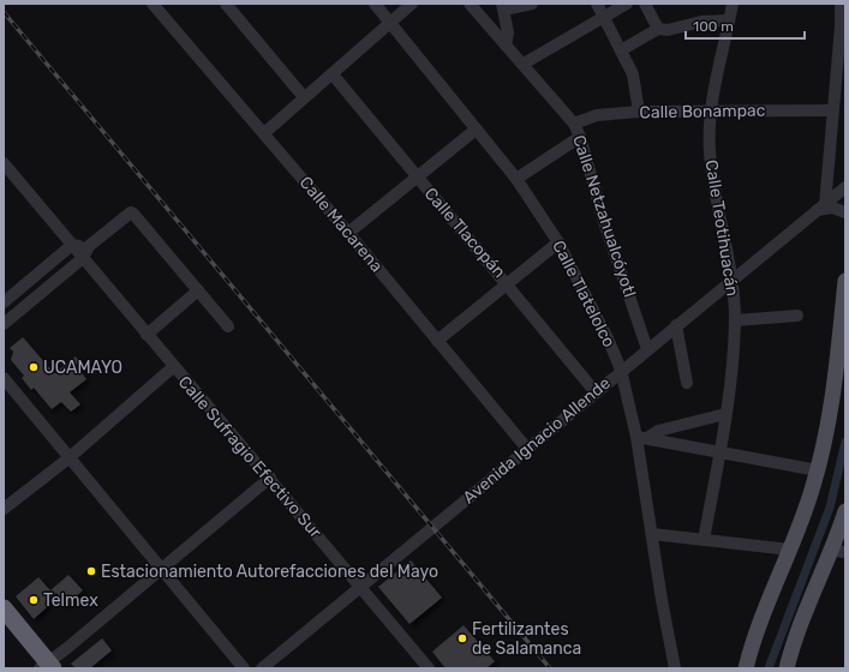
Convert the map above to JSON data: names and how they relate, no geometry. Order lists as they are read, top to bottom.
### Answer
{
  "streets": {
    "street": [
      "Calle Bonampac",
      "Calle Netzahualcóyotl",
      "Calle Macarena",
      "Calle Teotihuacán",
      "Calle Tlacopán",
      "Calle Tlatelolco",
      "Avenida Ignacio Allende",
      "Calle Sufragio Efectivo Sur"
    ]
  },
  "crossings": [
    ["Calle Bonampac", "Calle Netzahualcóyotl"],
    ["Calle Bonampac", "Calle Teotihuacán"],
    ["Calle Netzahualcóyotl", "Avenida Ignacio Allende"],
    ["Calle Macarena", "Avenida Ignacio Allende"],
    ["Calle Teotihuacán", "Avenida Ignacio Allende"],
    ["Calle Tlacopán", "Avenida Ignacio Allende"],
    ["Calle Tlatelolco", "Avenida Ignacio Allende"],
    ["Avenida Ignacio Allende", "Calle Sufragio Efectivo Sur"]
  ],
  "places": [
    "UCAMAYO",
    "Estacionamiento Autorefacciones del Mayo",
    "Telmex",
    "Fertilizantes de Salamanca"
  ],
  "scale_bar": "100 m"
}
